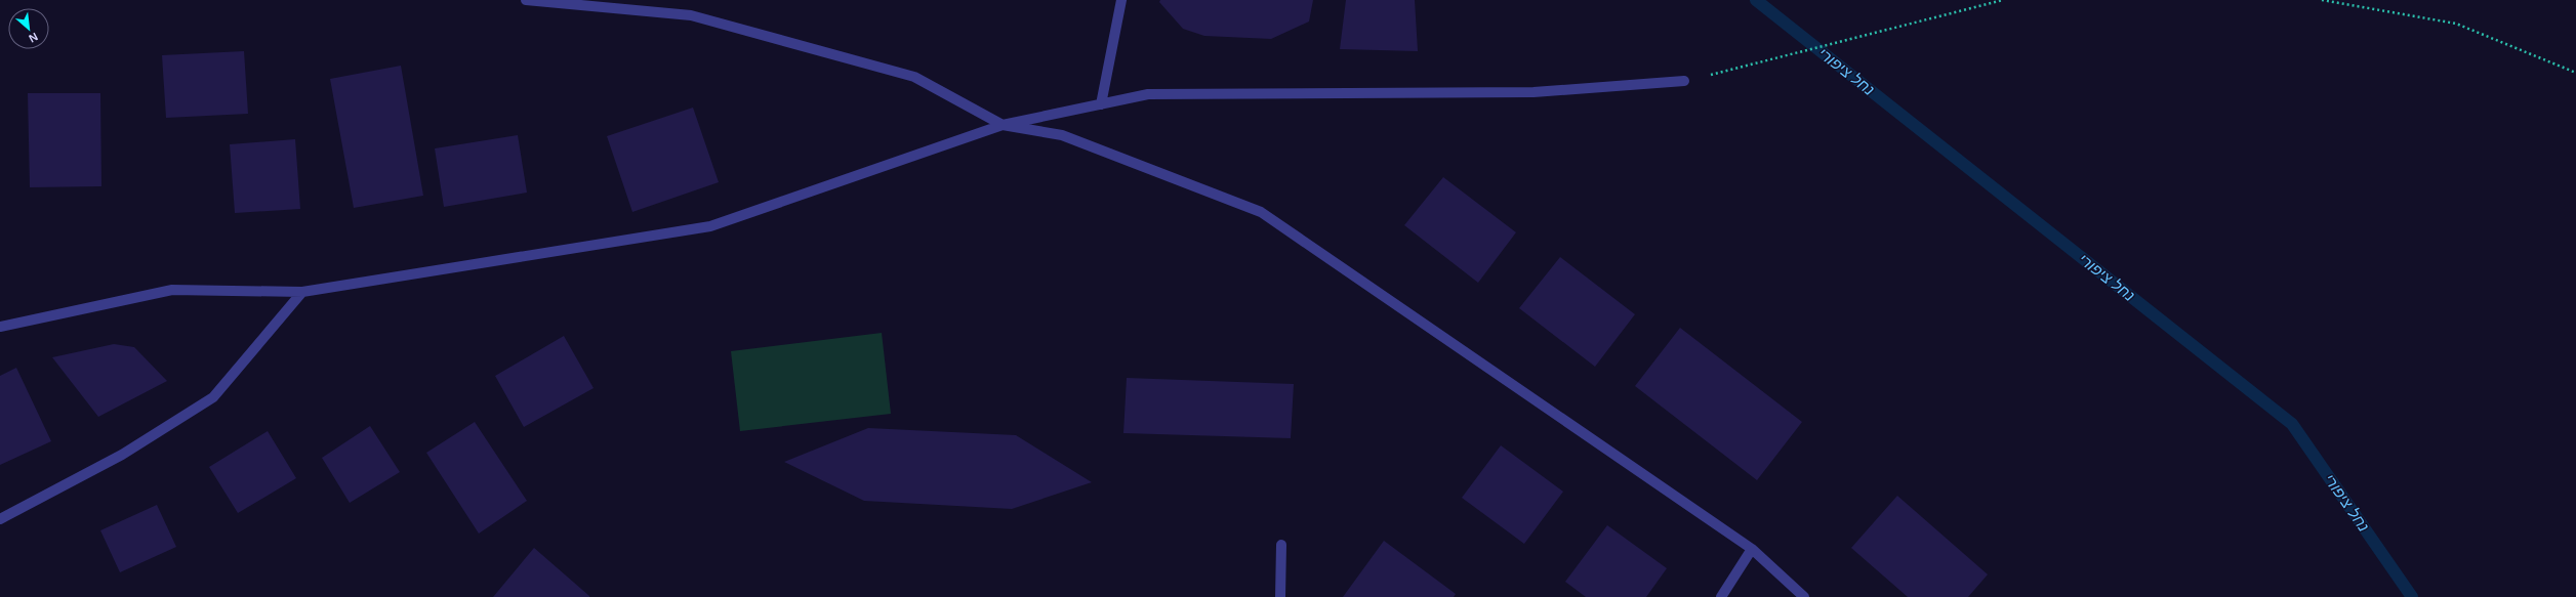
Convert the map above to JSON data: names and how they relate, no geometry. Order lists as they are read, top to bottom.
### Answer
{
  "water": ["נחל ציפורי"],
  "north": "bottom right"
}
